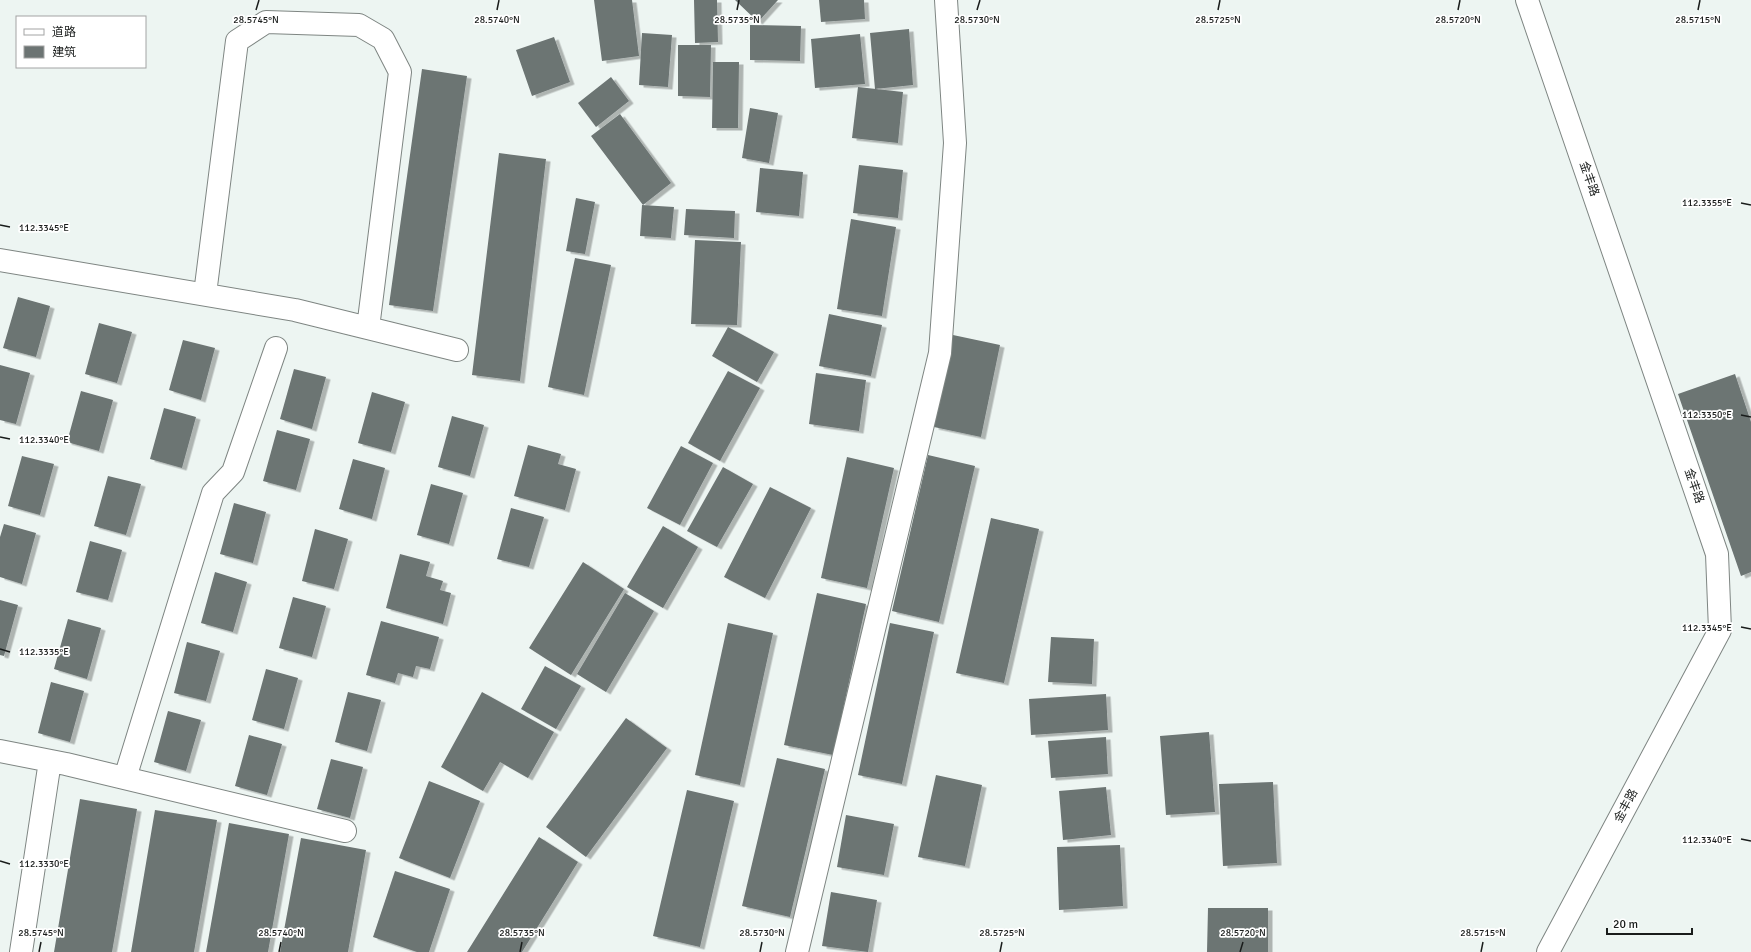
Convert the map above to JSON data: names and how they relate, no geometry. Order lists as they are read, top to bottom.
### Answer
{
  "streets": {
    "street": ["金丰路"]
  },
  "legend": ["道路", "建筑"],
  "scale_bar": "20 m",
  "coordinates": [
    "28.5745°N",
    "28.5740°N",
    "28.5735°N",
    "28.5730°N",
    "28.5725°N",
    "28.5720°N",
    "28.5715°N",
    "112.3355°E",
    "112.3345°E",
    "112.3350°E",
    "112.3340°E",
    "112.3335°E",
    "112.3330°E"
  ]
}
